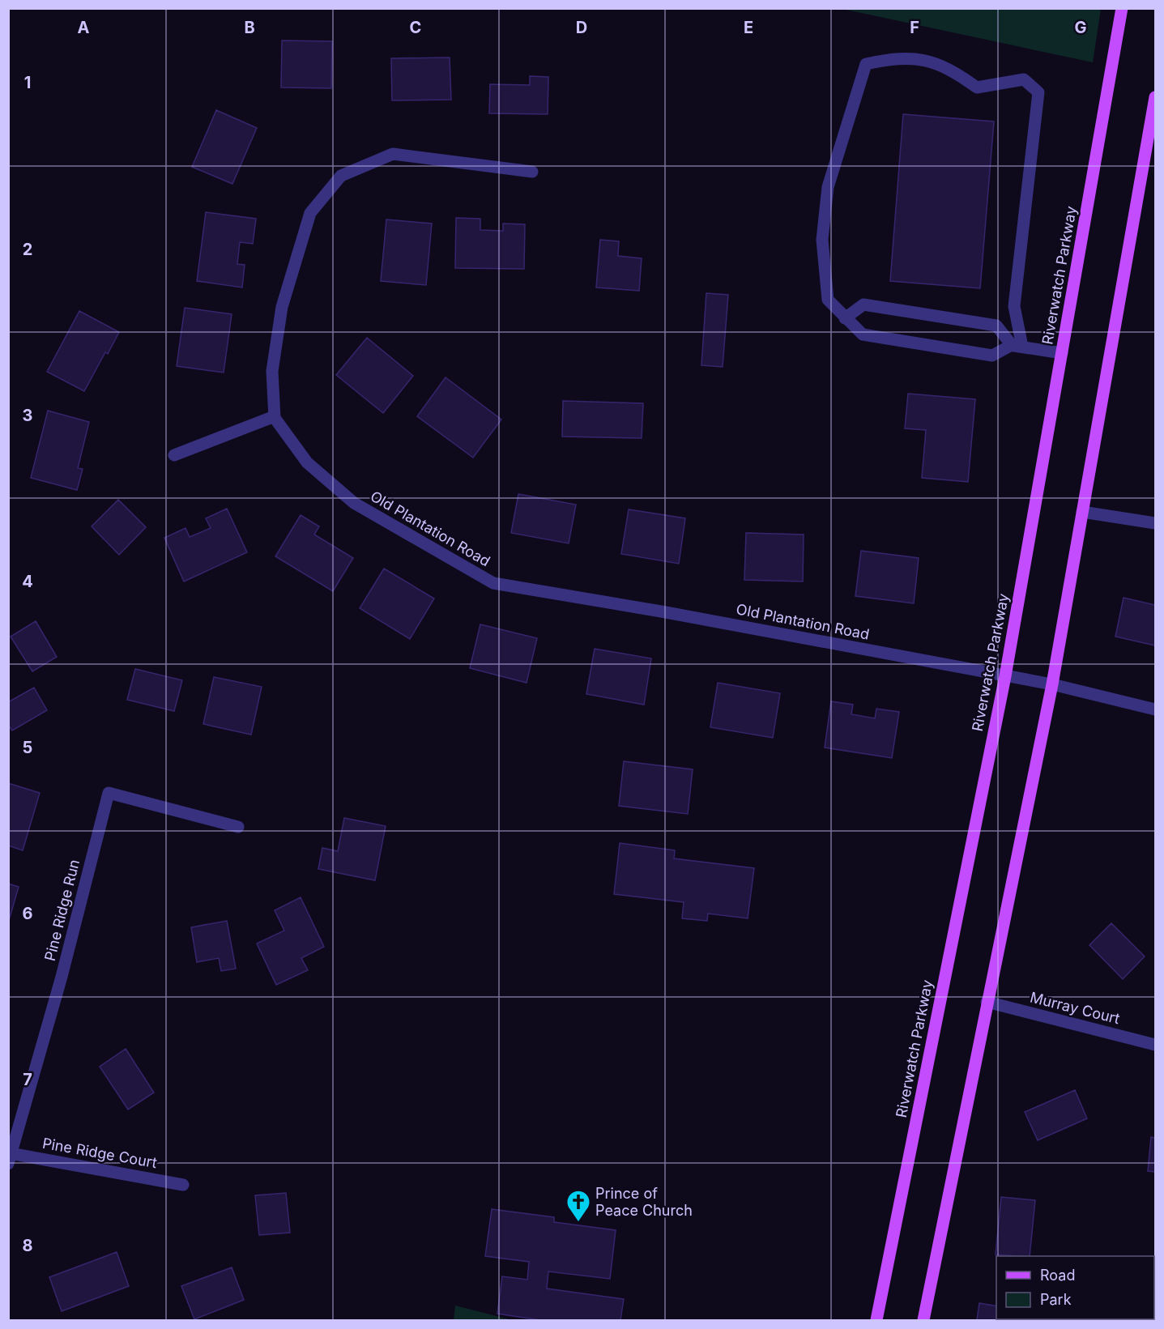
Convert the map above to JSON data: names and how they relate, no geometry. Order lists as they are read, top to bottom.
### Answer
{
  "streets": {
    "main road": ["Riverwatch Parkway"],
    "street": [
      "Old Plantation Road",
      "Pine Ridge Run",
      "Murray Court",
      "Pine Ridge Court"
    ]
  },
  "crossings": [
    ["Riverwatch Parkway", "Old Plantation Road"],
    ["Pine Ridge Run", "Pine Ridge Court"]
  ],
  "places": {
    "church": ["Prince of Peace Church"]
  },
  "legend": ["Road", "Park"],
  "grid": {
    "columns": [
      "A",
      "B",
      "C",
      "D",
      "E",
      "F",
      "G"
    ],
    "rows": [
      "1",
      "2",
      "3",
      "4",
      "5",
      "6",
      "7",
      "8"
    ]
  }
}
